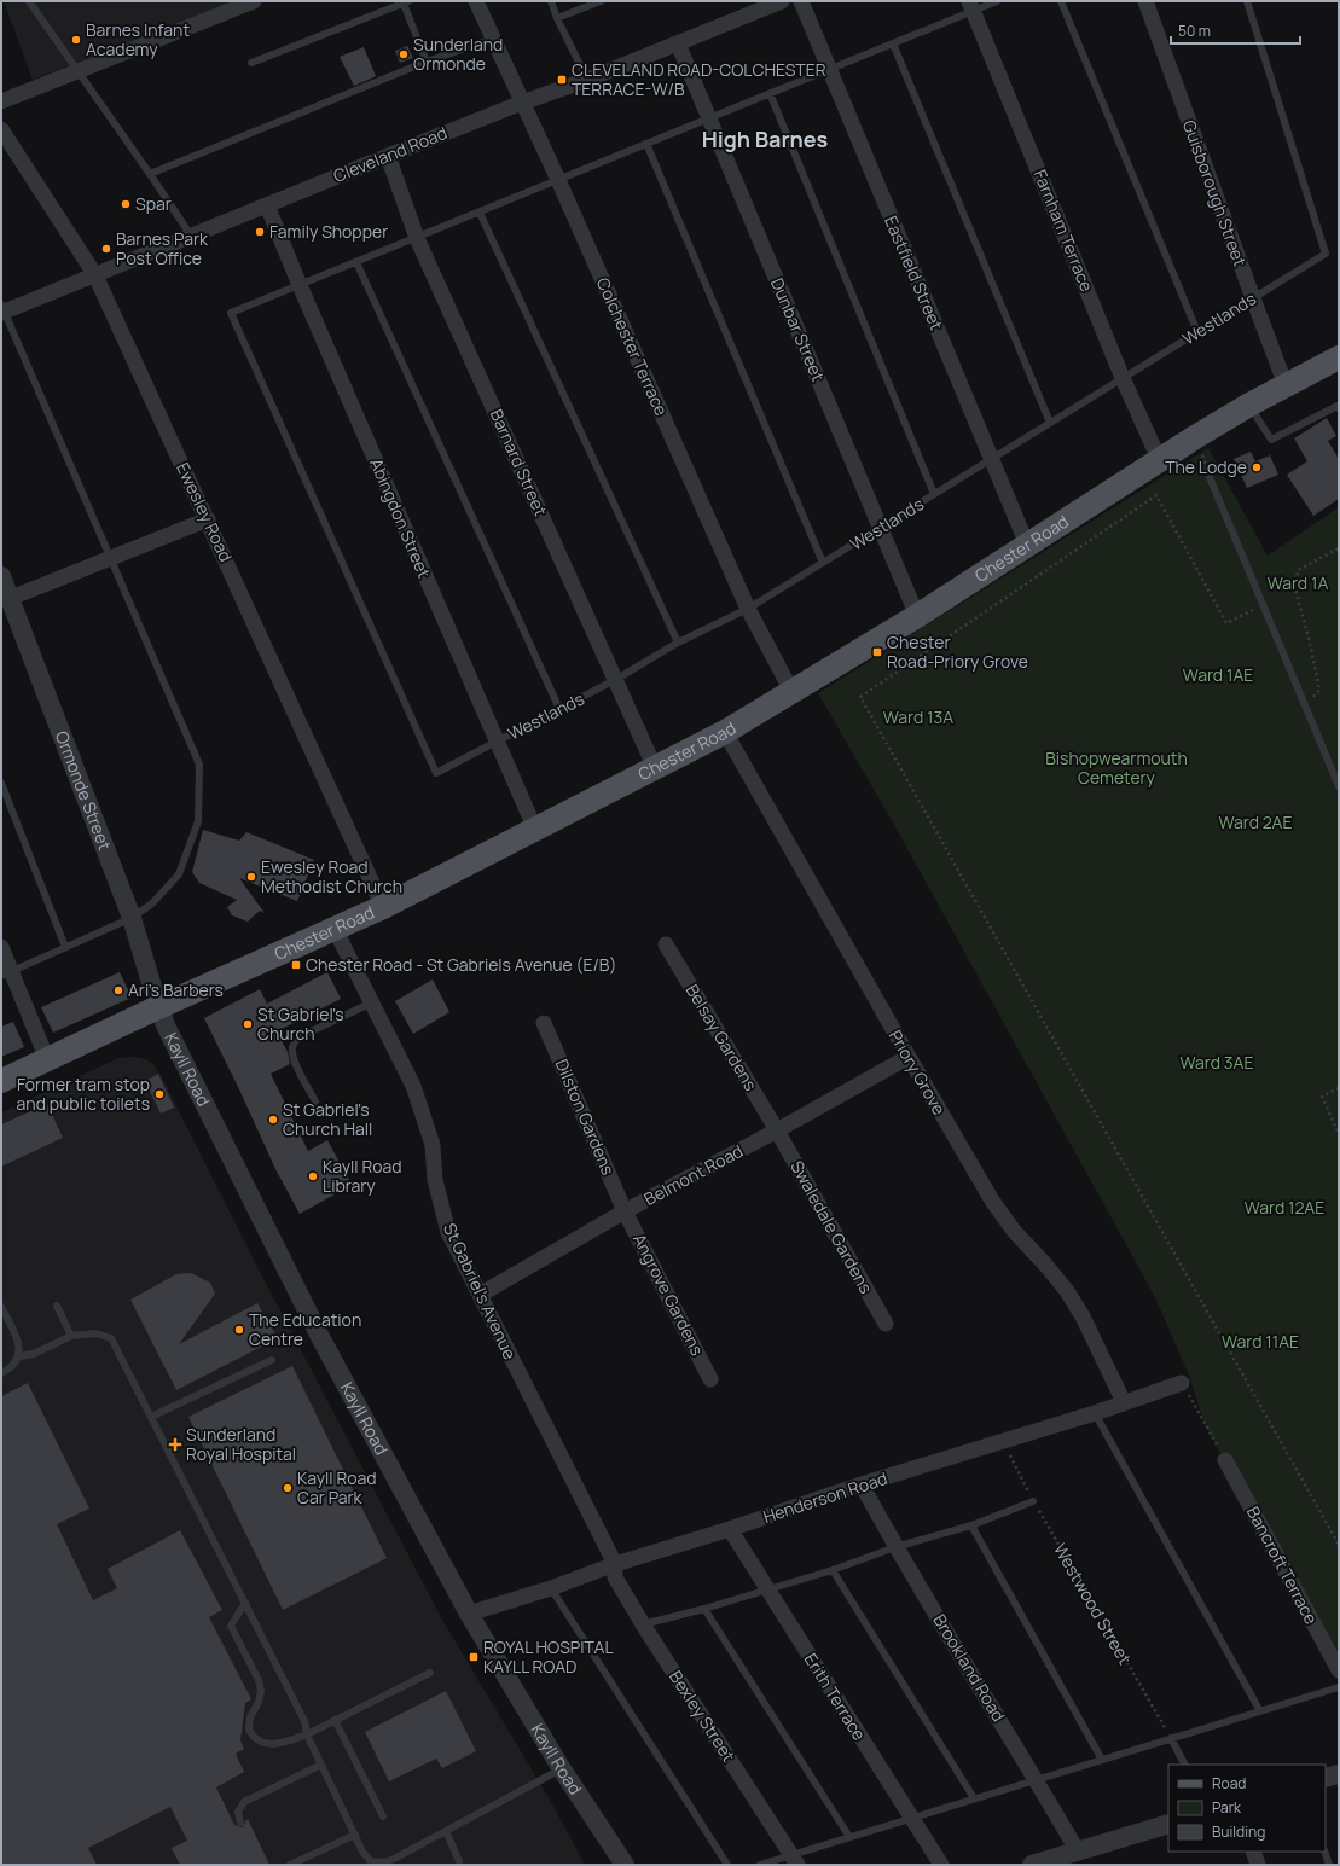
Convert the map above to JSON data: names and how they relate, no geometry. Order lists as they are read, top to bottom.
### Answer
{
  "streets": {
    "main road": ["Chester Road"],
    "street": [
      "Cleveland Road",
      "Guisborough Street",
      "Farnham Terrace",
      "Eastfield Street",
      "Dunbar Street",
      "Colchester Terrace",
      "Barnard Street",
      "Ewesley Road",
      "Abingdon Street",
      "Ormonde Street",
      "Belsay Gardens",
      "Kayll Road",
      "Priory Grove",
      "Dilston Gardens",
      "Belmont Road",
      "Swaledale Gardens",
      "St Gabriel's Avenue",
      "Angrove Gardens",
      "Henderson Road",
      "Bancroft Terrace",
      "Brookland Road",
      "Erith Terrace",
      "Bexley Street"
    ],
    "lane": ["Westlands"],
    "path": ["Westwood Street"]
  },
  "crossings": [
    ["Cleveland Road", "Dunbar Street"],
    ["Cleveland Road", "Colchester Terrace"],
    ["Cleveland Road", "Barnard Street"],
    ["Cleveland Road", "Ewesley Road"],
    ["Cleveland Road", "Abingdon Street"],
    ["Guisborough Street", "Westlands"],
    ["Guisborough Street", "Chester Road"],
    ["Farnham Terrace", "Westlands"],
    ["Farnham Terrace", "Chester Road"],
    ["Eastfield Street", "Westlands"],
    ["Eastfield Street", "Chester Road"],
    ["Westlands", "Dunbar Street"],
    ["Westlands", "Colchester Terrace"],
    ["Westlands", "Barnard Street"],
    ["Westlands", "Abingdon Street"],
    ["Dunbar Street", "Chester Road"],
    ["Colchester Terrace", "Chester Road"],
    ["Barnard Street", "Chester Road"],
    ["Ewesley Road", "Chester Road"],
    ["Abingdon Street", "Chester Road"],
    ["Chester Road", "Ormonde Street"],
    ["Chester Road", "Kayll Road"],
    ["Chester Road", "Priory Grove"],
    ["Chester Road", "St Gabriel's Avenue"],
    ["Ormonde Street", "Kayll Road"],
    ["Belsay Gardens", "Belmont Road"],
    ["Belsay Gardens", "Swaledale Gardens"],
    ["Kayll Road", "Henderson Road"],
    ["Priory Grove", "Belmont Road"],
    ["Priory Grove", "Henderson Road"],
    ["Dilston Gardens", "Belmont Road"],
    ["Dilston Gardens", "Angrove Gardens"],
    ["Belmont Road", "Swaledale Gardens"],
    ["Belmont Road", "St Gabriel's Avenue"],
    ["Belmont Road", "Angrove Gardens"],
    ["St Gabriel's Avenue", "Henderson Road"],
    ["St Gabriel's Avenue", "Bexley Street"],
    ["Henderson Road", "Westwood Street"],
    ["Henderson Road", "Brookland Road"],
    ["Henderson Road", "Erith Terrace"],
    ["Henderson Road", "Bexley Street"]
  ],
  "districts": ["High Barnes"],
  "parks": [
    "Ward 1A",
    "Ward 1AE",
    "Ward 13A",
    "Bishopwearmouth Cemetery",
    "Ward 2AE",
    "Ward 3AE",
    "Ward 12AE",
    "Ward 11AE"
  ],
  "places": {
    "other": [
      "Barnes Infant Academy",
      "Sunderland Ormonde",
      "Spar",
      "Family Shopper",
      "Barnes Park Post Office",
      "The Lodge",
      "Ewesley Road Methodist Church",
      "Ari’s Barbers",
      "St Gabriel's Church",
      "Former tram stop and public toilets",
      "St Gabriel's Church Hall",
      "Kayll Road Library",
      "The Education Centre",
      "Kayll Road Car Park"
    ],
    "transit": [
      "CLEVELAND ROAD-COLCHESTER TERRACE-W/B",
      "Chester Road-Priory Grove",
      "Chester Road - St Gabriels Avenue (E/B)",
      "ROYAL HOSPITAL KAYLL ROAD"
    ],
    "health": ["Sunderland Royal Hospital"]
  },
  "legend": ["Road", "Park", "Building"],
  "scale_bar": "50 m"
}
